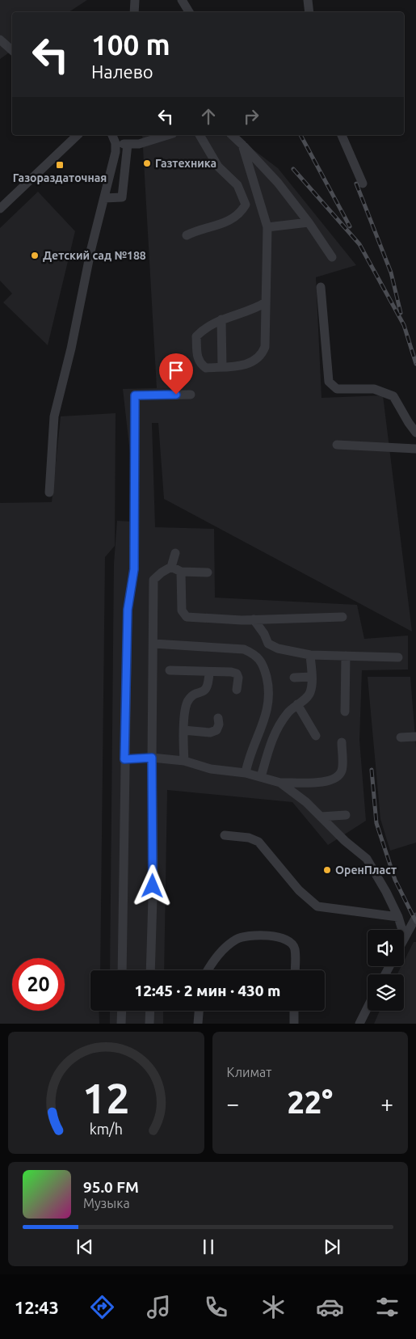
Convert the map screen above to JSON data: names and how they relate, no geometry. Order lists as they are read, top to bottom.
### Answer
{
  "places": {
    "other": ["Газтехника", "Детский сад №188", "ОренПласт"],
    "transit": ["Газораздаточная"]
  },
  "page": {
    "turn": ["100 m", "Налево"],
    "limit": "20",
    "trip": "12:45 · 2 мин · 430 m",
    "tile": "Климат",
    "heat": ["−", "22°", "+"],
    "song": ["95.0 FM", "Музыка"],
    "tabs": "12:43",
    "gauge": ["12", "km/h"]
  }
}
